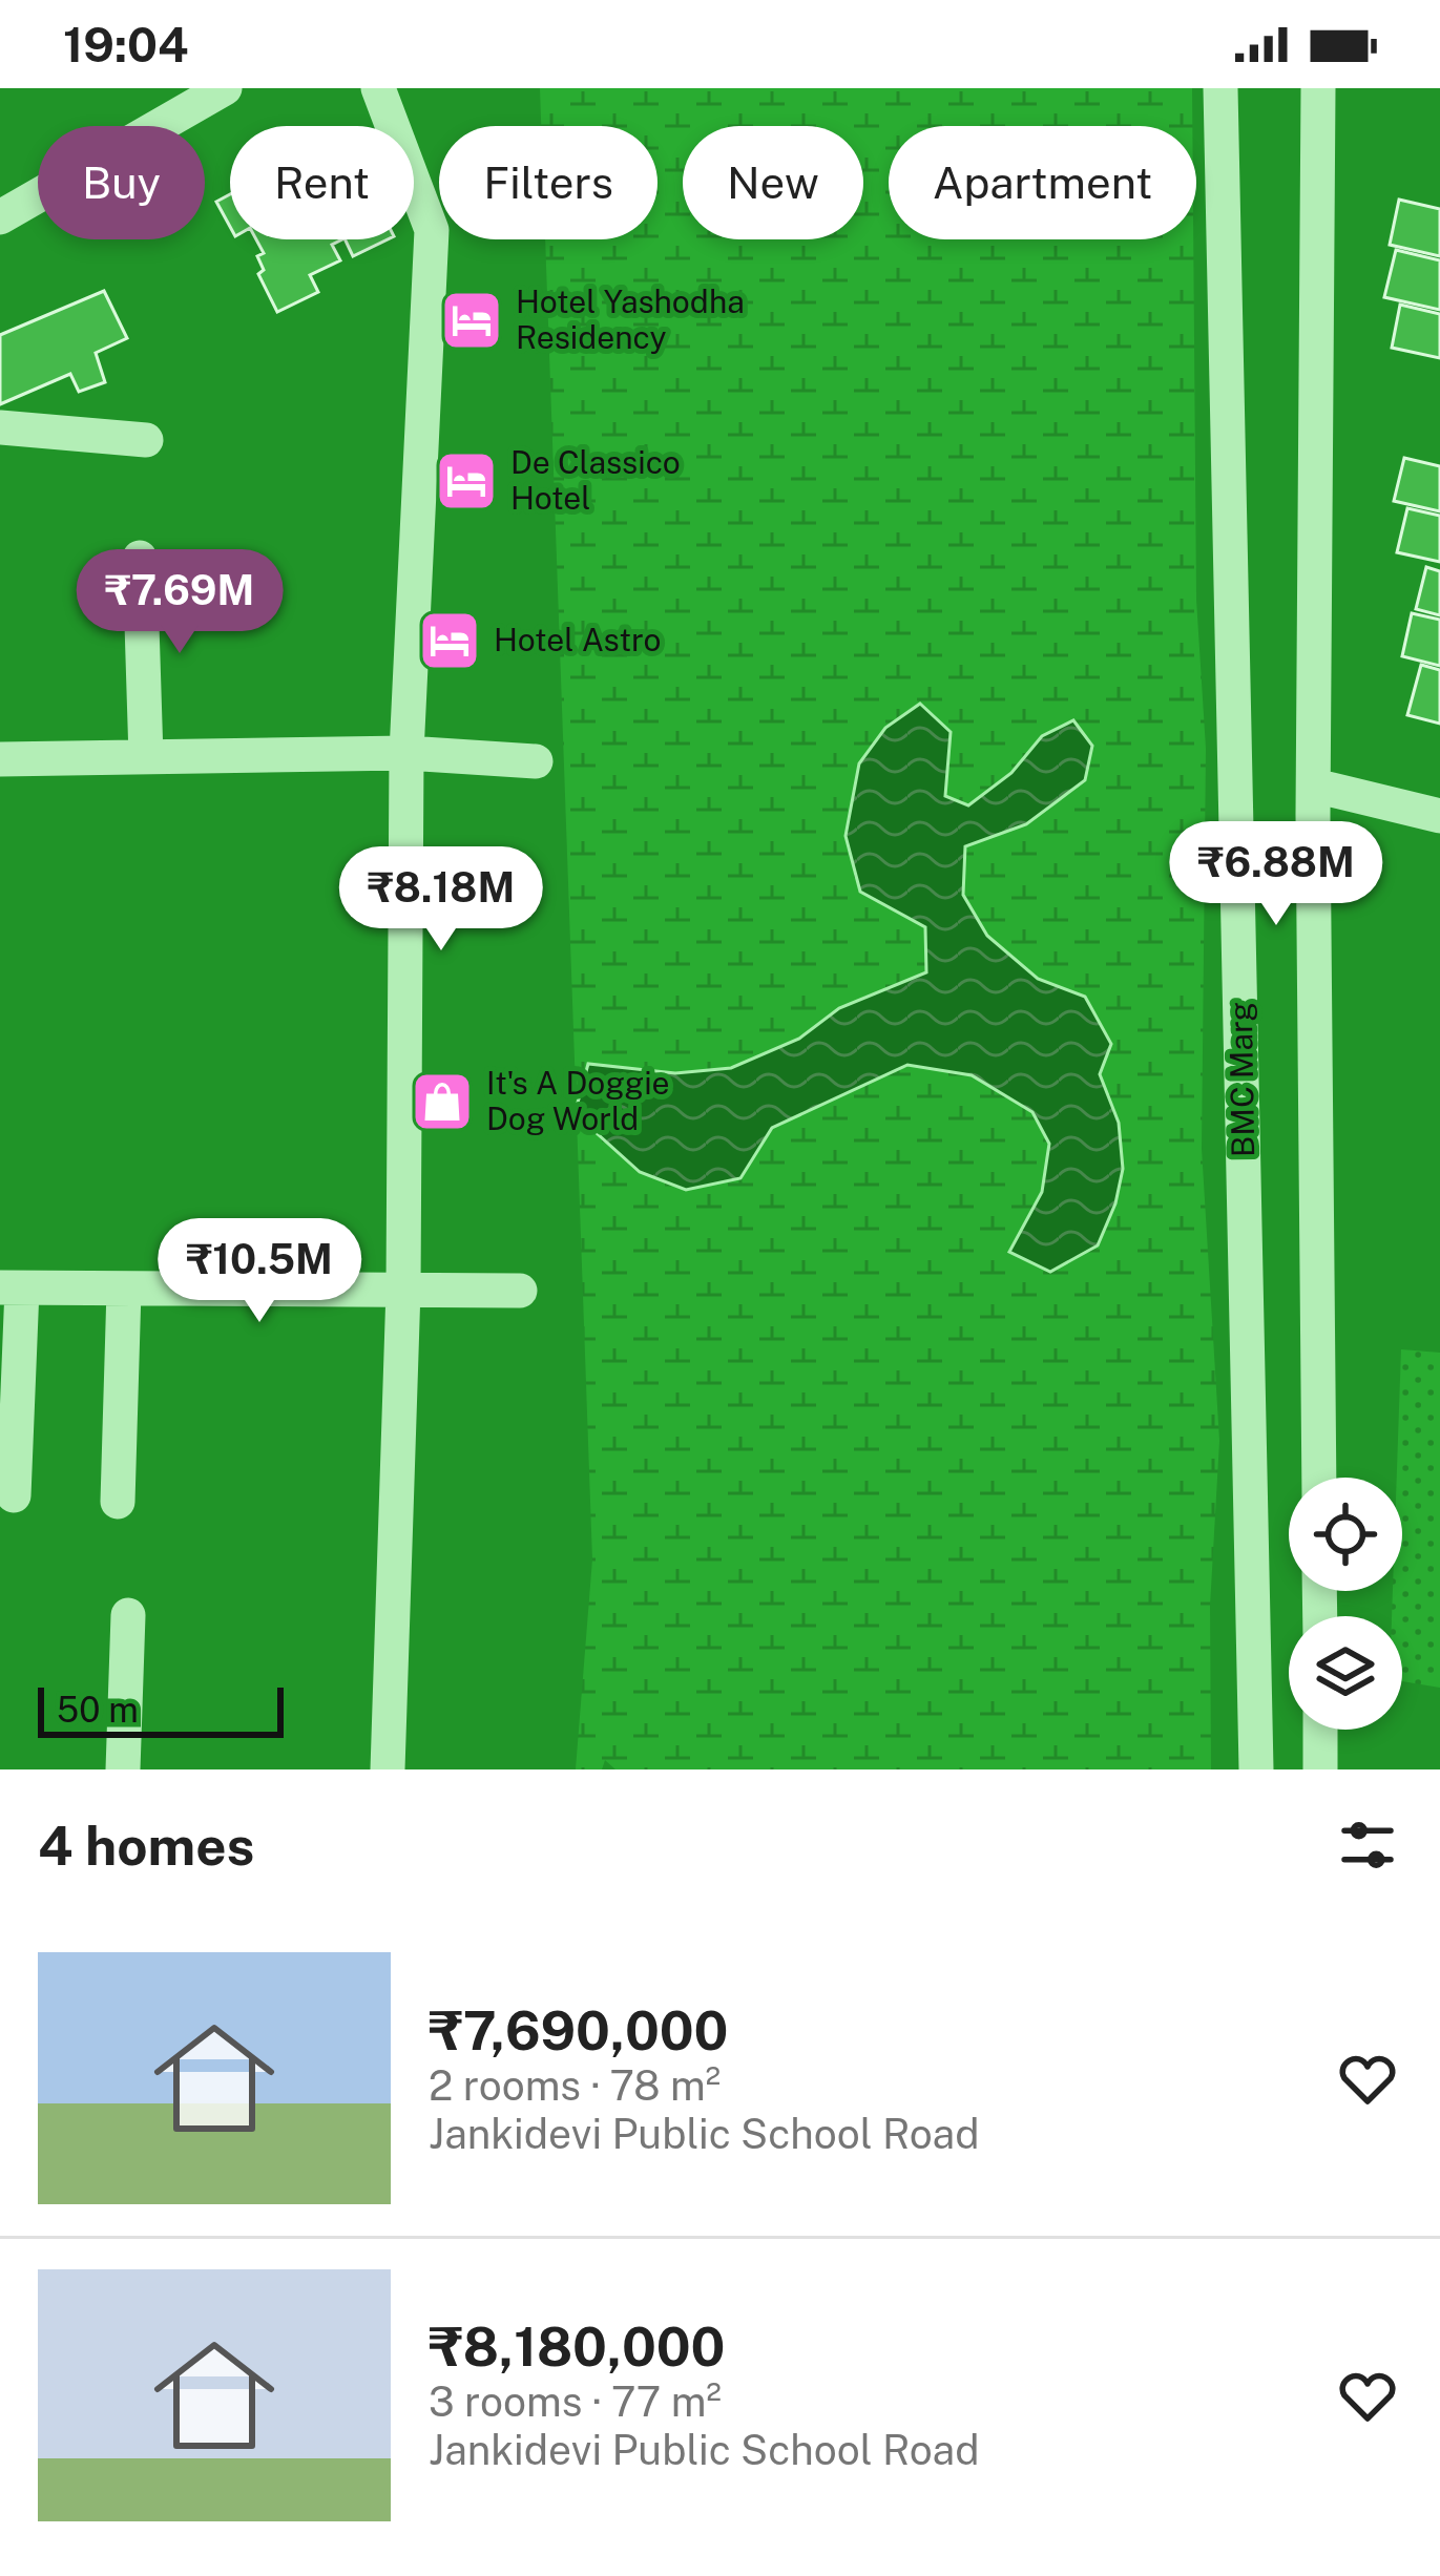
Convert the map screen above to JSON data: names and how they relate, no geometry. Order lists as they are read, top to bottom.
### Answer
{
  "streets": {
    "street": ["BMC Marg"]
  },
  "places": {
    "hotel": ["Hotel Yashodha Residency", "De Classico Hotel", "Hotel Astro"],
    "shop": ["It's A Doggie Dog World"]
  },
  "scale_bar": "50 m",
  "page": {
    "status": "19:04",
    "chip": [
      "Buy",
      "Rent",
      "Filters",
      "New",
      "Apartment"
    ],
    "price": [
      "₹7.69M",
      "₹6.88M",
      "₹8.18M",
      "₹10.5M"
    ],
    "scale": "50 m",
    "heading": "4 homes",
    "list": [
      {
        "name": "₹7,690,000",
        "note": "2 rooms · 78 m² · Jankidevi Public School Road"
      },
      {
        "name": "₹8,180,000",
        "note": "3 rooms · 77 m² · Jankidevi Public School Road"
      }
    ]
  }
}
